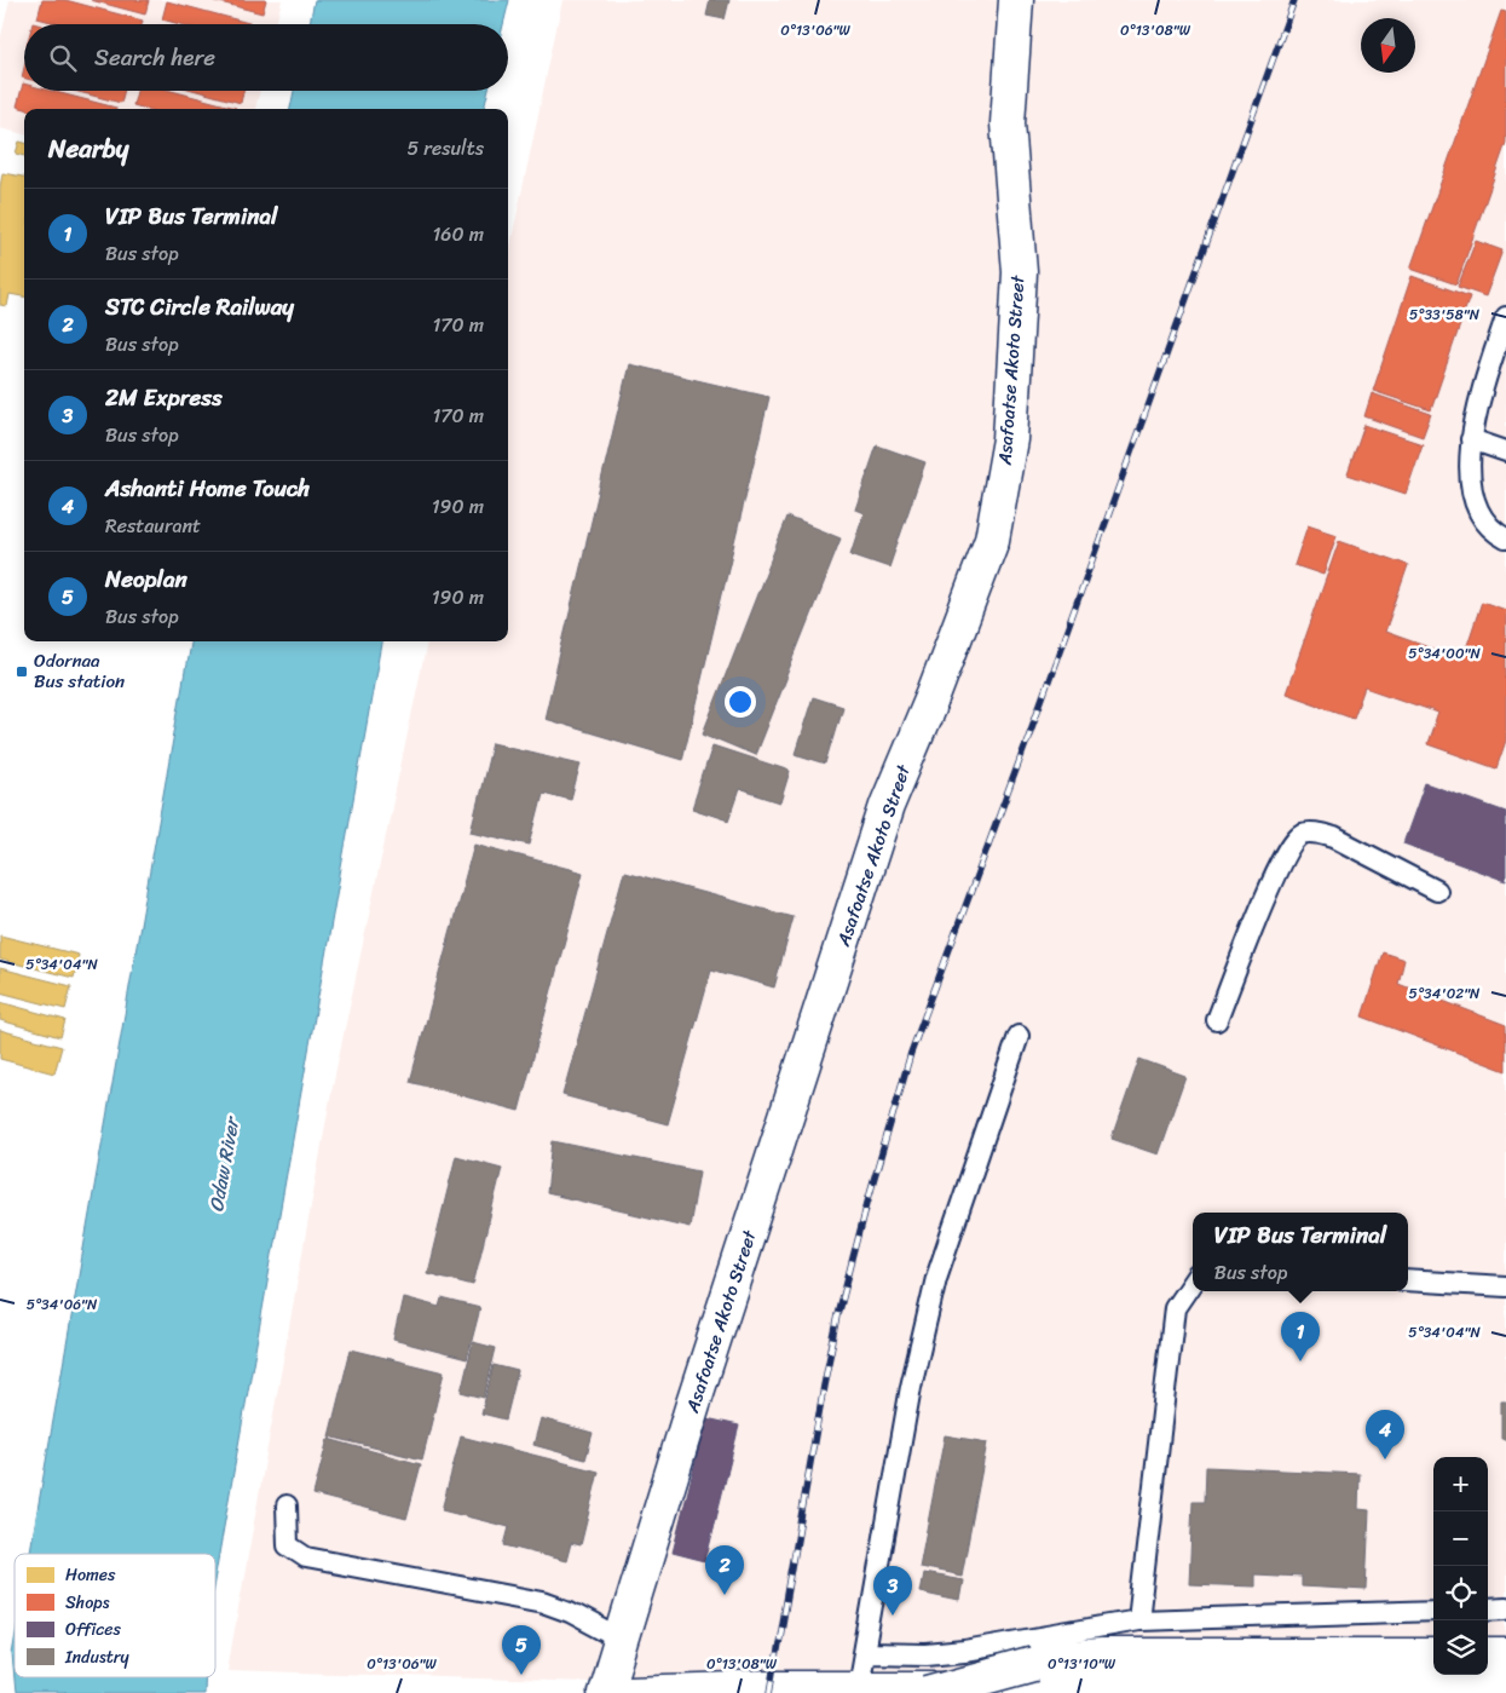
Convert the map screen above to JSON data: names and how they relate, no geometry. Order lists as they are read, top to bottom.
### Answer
{
  "streets": {
    "street": ["Asafoatse Akoto Street"]
  },
  "water": ["Odaw River"],
  "places": {
    "transit": ["Odornaa Bus station"]
  },
  "legend": [
    "Homes",
    "Shops",
    "Offices",
    "Industry"
  ],
  "north": "bottom",
  "page": {
    "search": "Search here",
    "heading": ["Nearby", "5 results"],
    "list": [
      {
        "mark": "1",
        "name": "VIP Bus Terminal",
        "note": "Bus stop",
        "value": "160 m"
      },
      {
        "mark": "2",
        "name": "STC Circle Railway",
        "note": "Bus stop",
        "value": "170 m"
      },
      {
        "mark": "3",
        "name": "2M Express",
        "note": "Bus stop",
        "value": "170 m"
      },
      {
        "mark": "4",
        "name": "Ashanti Home Touch",
        "note": "Restaurant",
        "value": "190 m"
      },
      {
        "mark": "5",
        "name": "Neoplan",
        "note": "Bus stop",
        "value": "190 m"
      }
    ],
    "popup": ["VIP Bus Terminal", "Bus stop"],
    "pins": [
      "1",
      "4",
      "2",
      "3",
      "5"
    ],
    "map_buttons": ["+", "−"]
  },
  "coordinates": [
    "0°13'06\"W",
    "0°13'08\"W",
    "5°33'58\"N",
    "5°34'00\"N",
    "5°34'04\"N",
    "5°34'02\"N",
    "5°34'06\"N",
    "0°13'10\"W"
  ]
}
